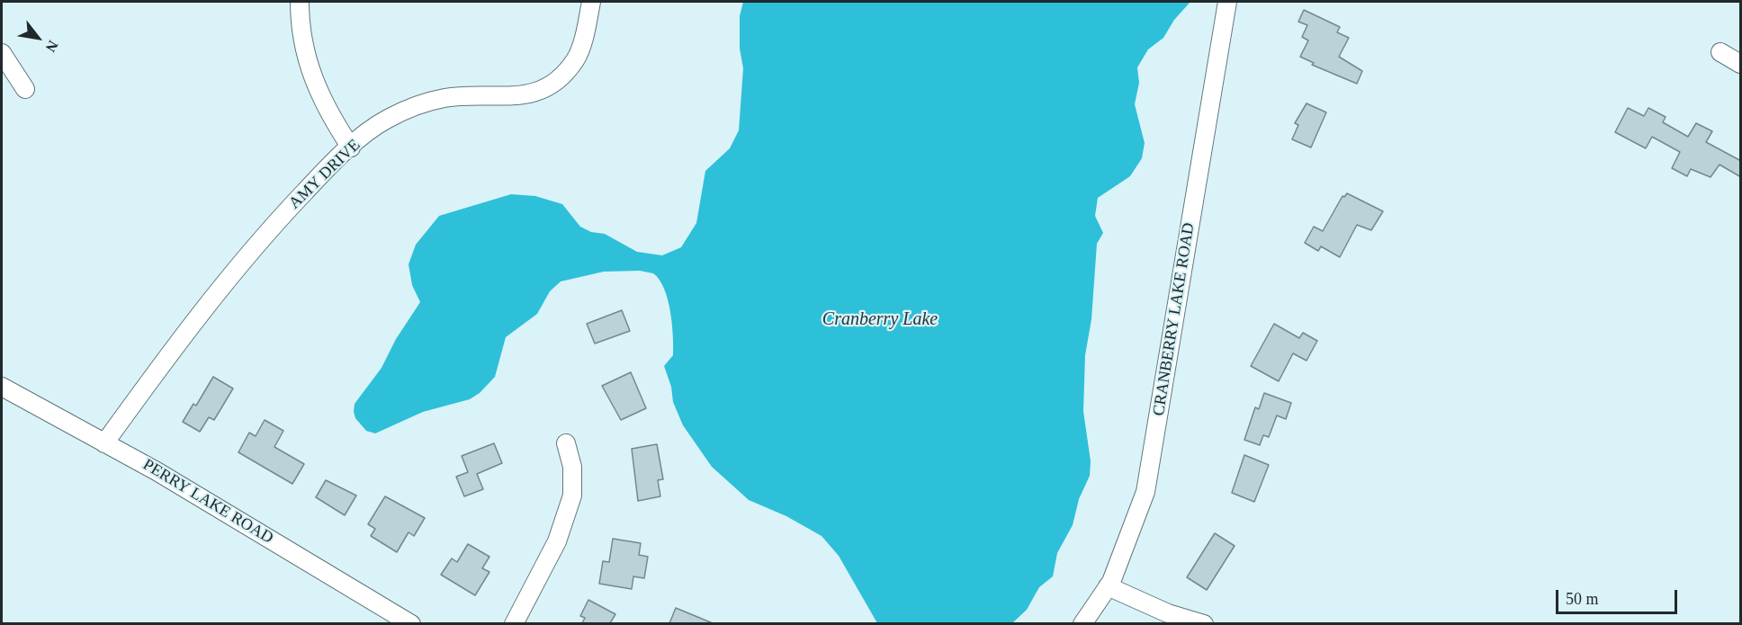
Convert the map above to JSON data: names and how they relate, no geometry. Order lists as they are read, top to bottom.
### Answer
{
  "streets": {
    "street": ["AMY DRIVE", "CRANBERRY LAKE ROAD", "PERRY LAKE ROAD"]
  },
  "crossings": [
    ["AMY DRIVE", "PERRY LAKE ROAD"]
  ],
  "water": ["Cranberry Lake"],
  "scale_bar": "50 m",
  "north": "bottom right"
}
